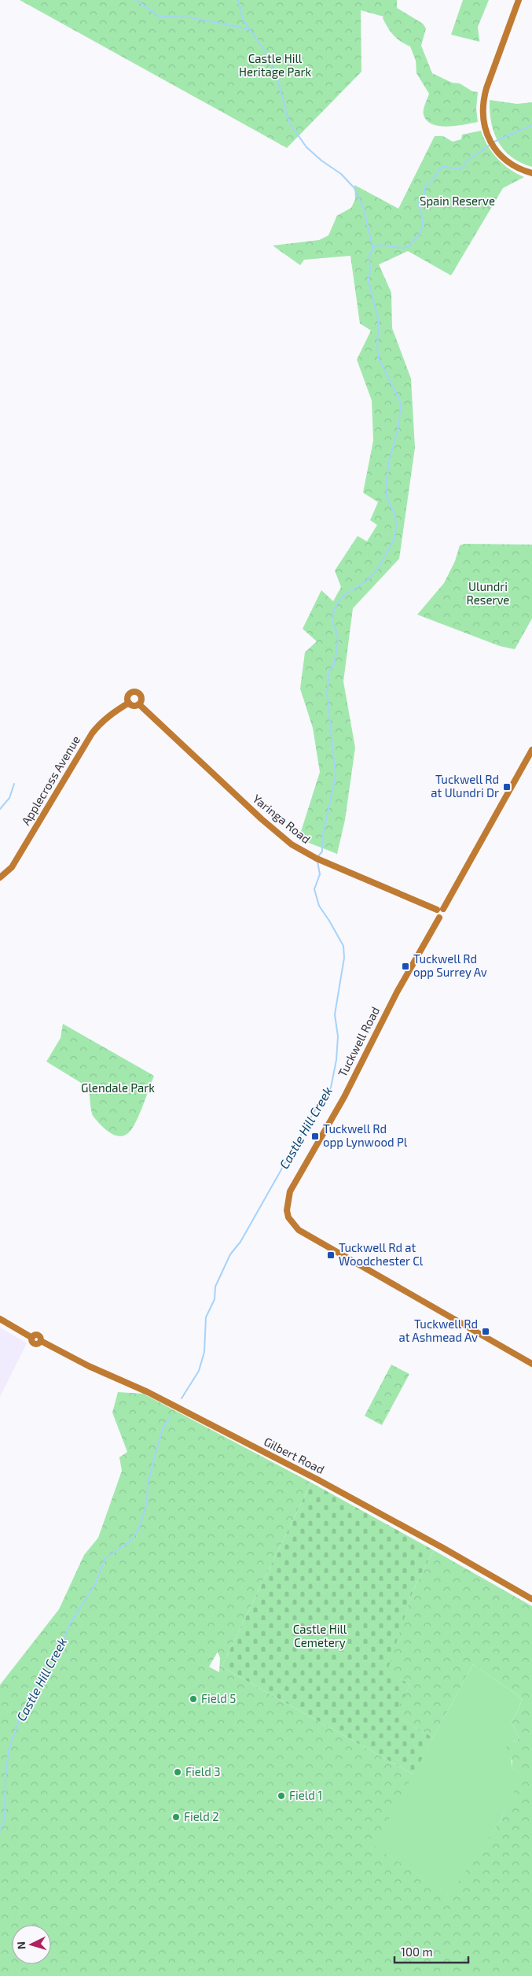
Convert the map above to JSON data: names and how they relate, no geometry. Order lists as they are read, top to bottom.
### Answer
{
  "streets": {
    "street": [
      "Applecross Avenue",
      "Yaringa Road",
      "Tuckwell Road",
      "Gilbert Road"
    ]
  },
  "crossings": [
    ["Applecross Avenue", "Yaringa Road"],
    ["Yaringa Road", "Tuckwell Road"]
  ],
  "water": ["Castle Hill Creek"],
  "parks": [
    "Castle Hill Heritage Park",
    "Spain Reserve",
    "Ulundri Reserve",
    "Glendale Park",
    "Castle Hill Cemetery"
  ],
  "places": {
    "transit": [
      "Tuckwell Rd at Ulundri Dr",
      "Tuckwell Rd opp Surrey Av",
      "Tuckwell Rd opp Lynwood Pl",
      "Tuckwell Rd at Woodchester Cl",
      "Tuckwell Rd at Ashmead Av"
    ],
    "other": [
      "Field 5",
      "Field 3",
      "Field 1",
      "Field 2"
    ]
  },
  "scale_bar": "100 m",
  "north": "left"
}
